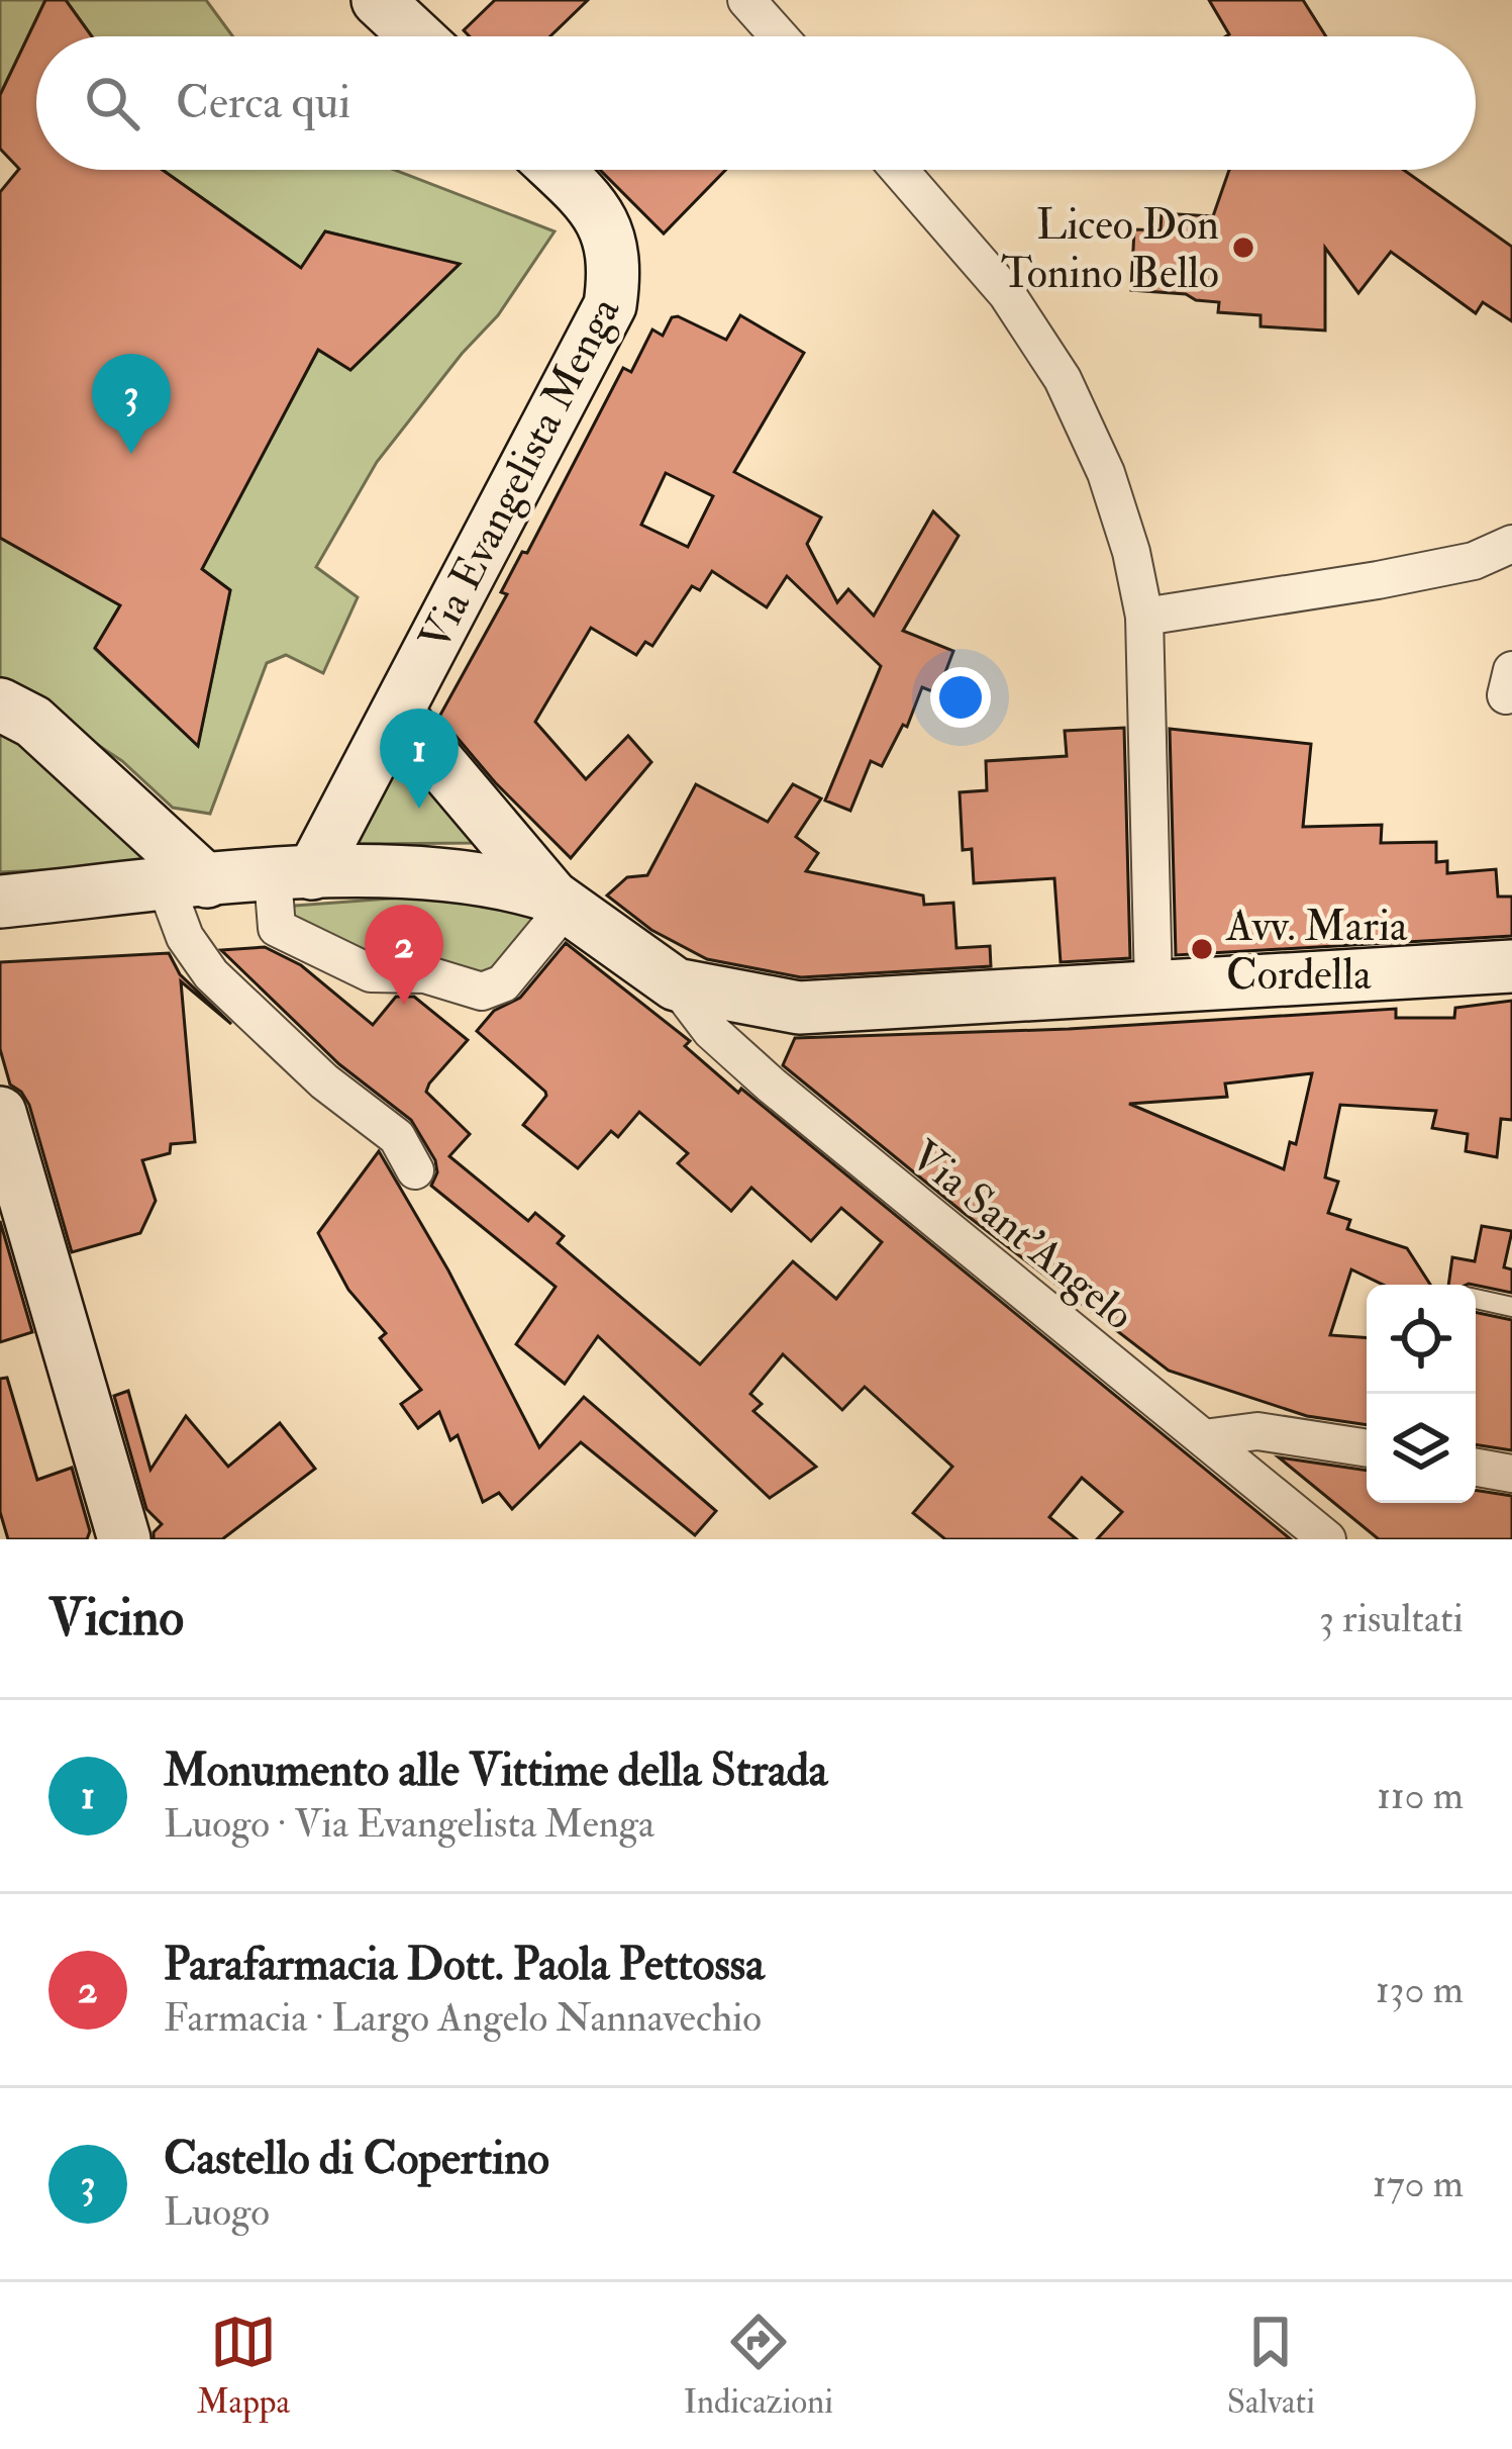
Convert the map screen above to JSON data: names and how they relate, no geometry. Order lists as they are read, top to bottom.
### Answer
{
  "streets": {
    "street": ["Via Evangelista Menga", "Via Sant'Angelo"]
  },
  "places": ["Liceo Don Tonino Bello", "Avv. Maria Cordella"],
  "page": {
    "search": "Cerca qui",
    "pins": ["3", "1", "2"],
    "heading": ["Vicino", "3 risultati"],
    "list": [
      {
        "mark": "1",
        "name": "Monumento alle Vittime della Strada",
        "note": "Luogo · Via Evangelista Menga",
        "value": "110 m"
      },
      {
        "mark": "2",
        "name": "Parafarmacia Dott. Paola Pettossa",
        "note": "Farmacia · Largo Angelo Nannavechio",
        "value": "130 m"
      },
      {
        "mark": "3",
        "name": "Castello di Copertino",
        "note": "Luogo",
        "value": "170 m"
      }
    ],
    "nav": ["Mappa", "Indicazioni", "Salvati"]
  }
}
